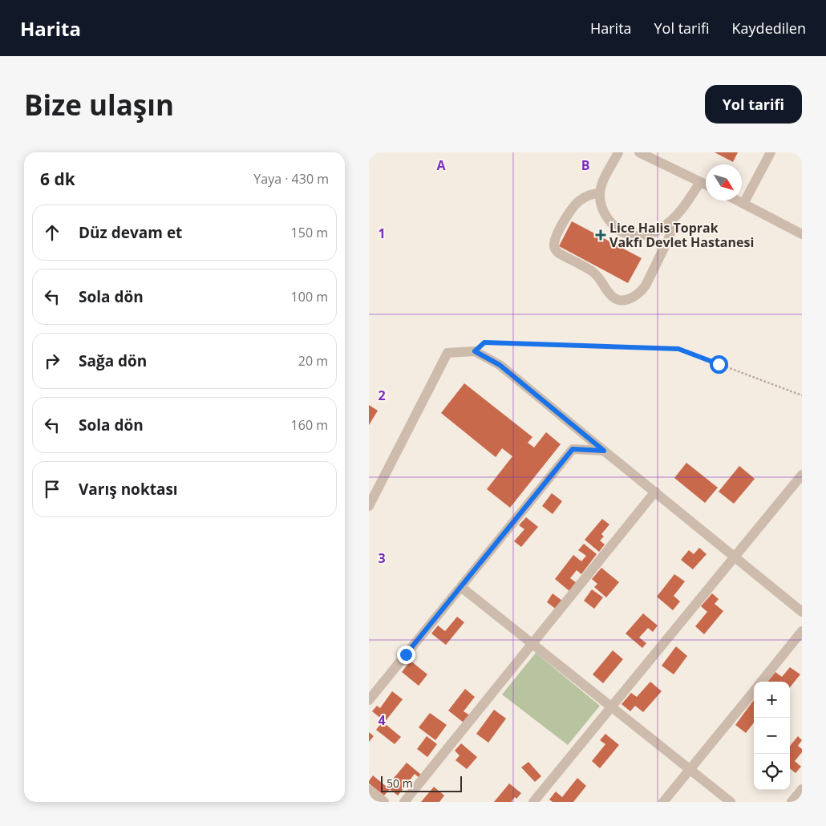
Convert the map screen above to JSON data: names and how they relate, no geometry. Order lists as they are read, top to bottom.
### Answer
{
  "places": {
    "health": ["Lice Halis Toprak Vakfı Devlet Hastanesi"]
  },
  "scale_bar": "50 m",
  "north": "bottom right",
  "page": {
    "header": "Harita",
    "nav": ["Harita", "Yol tarifi", "Kaydedilen"],
    "buttons": "Yol tarifi",
    "title": "Bize ulaşın",
    "heading": ["6 dk", "Yaya · 430 m"],
    "list": [
      ["Düz devam et", "150 m"],
      ["Sola dön", "100 m"],
      ["Sağa dön", "20 m"],
      ["Sola dön", "160 m"],
      "Varış noktası"
    ],
    "map_buttons": ["+", "−"],
    "scale": "50 m"
  },
  "grid": {
    "columns": ["A", "B"],
    "rows": [
      "1",
      "2",
      "3",
      "4"
    ]
  }
}
